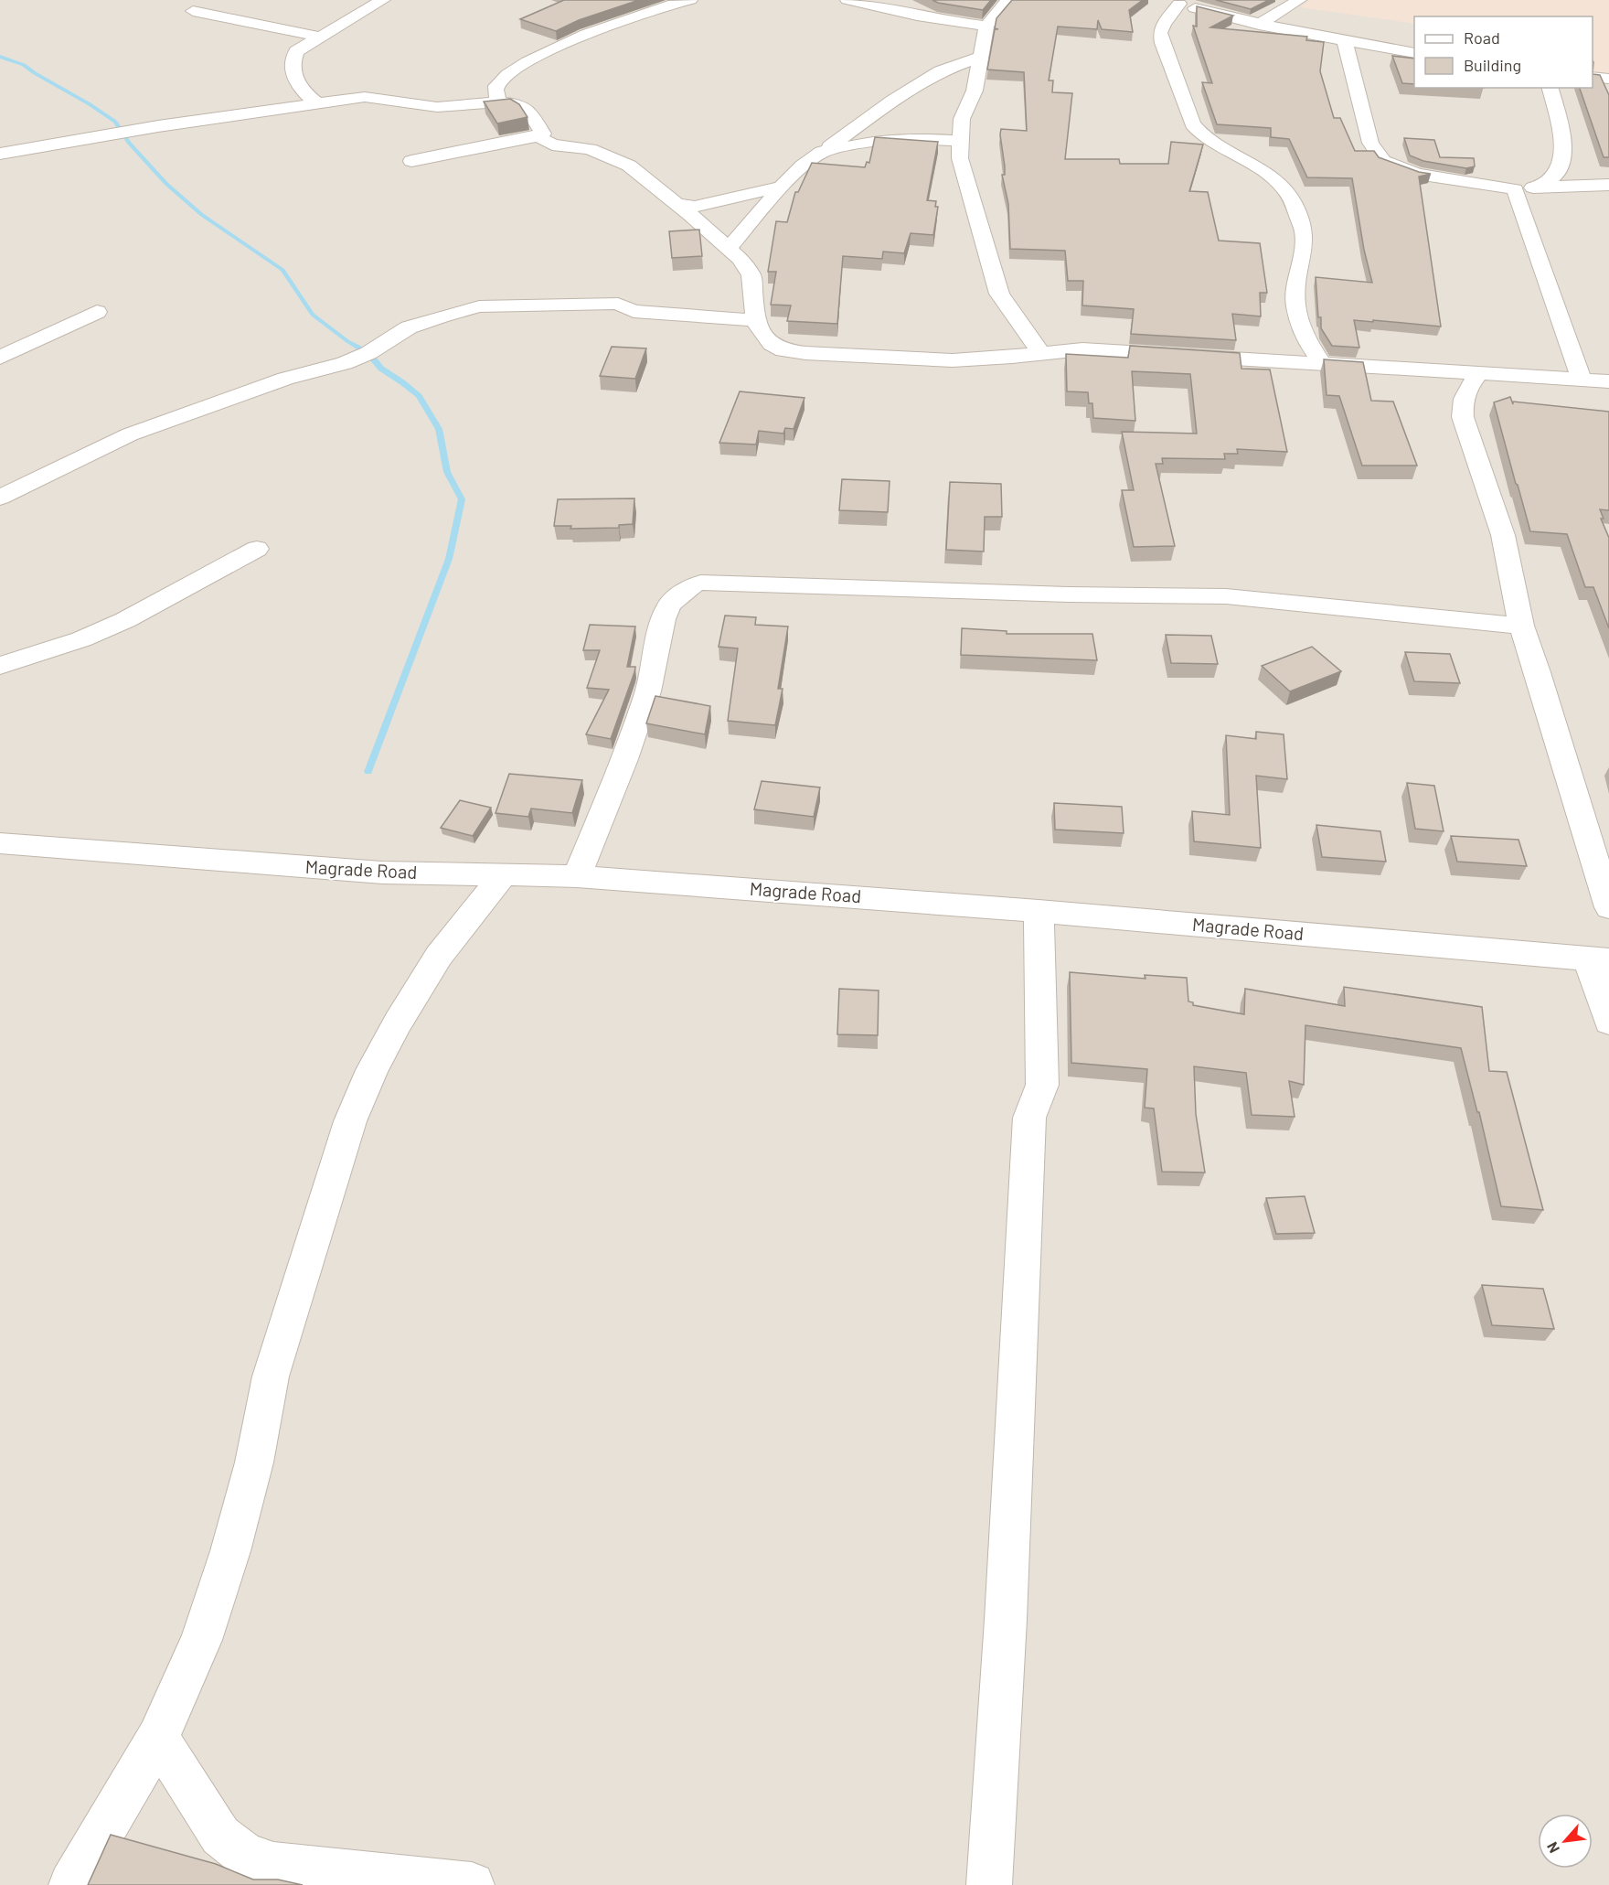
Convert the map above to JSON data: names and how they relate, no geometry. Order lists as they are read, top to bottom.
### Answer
{
  "streets": {
    "street": ["Magrade Road"]
  },
  "legend": ["Road", "Building"],
  "north": "bottom left"
}
